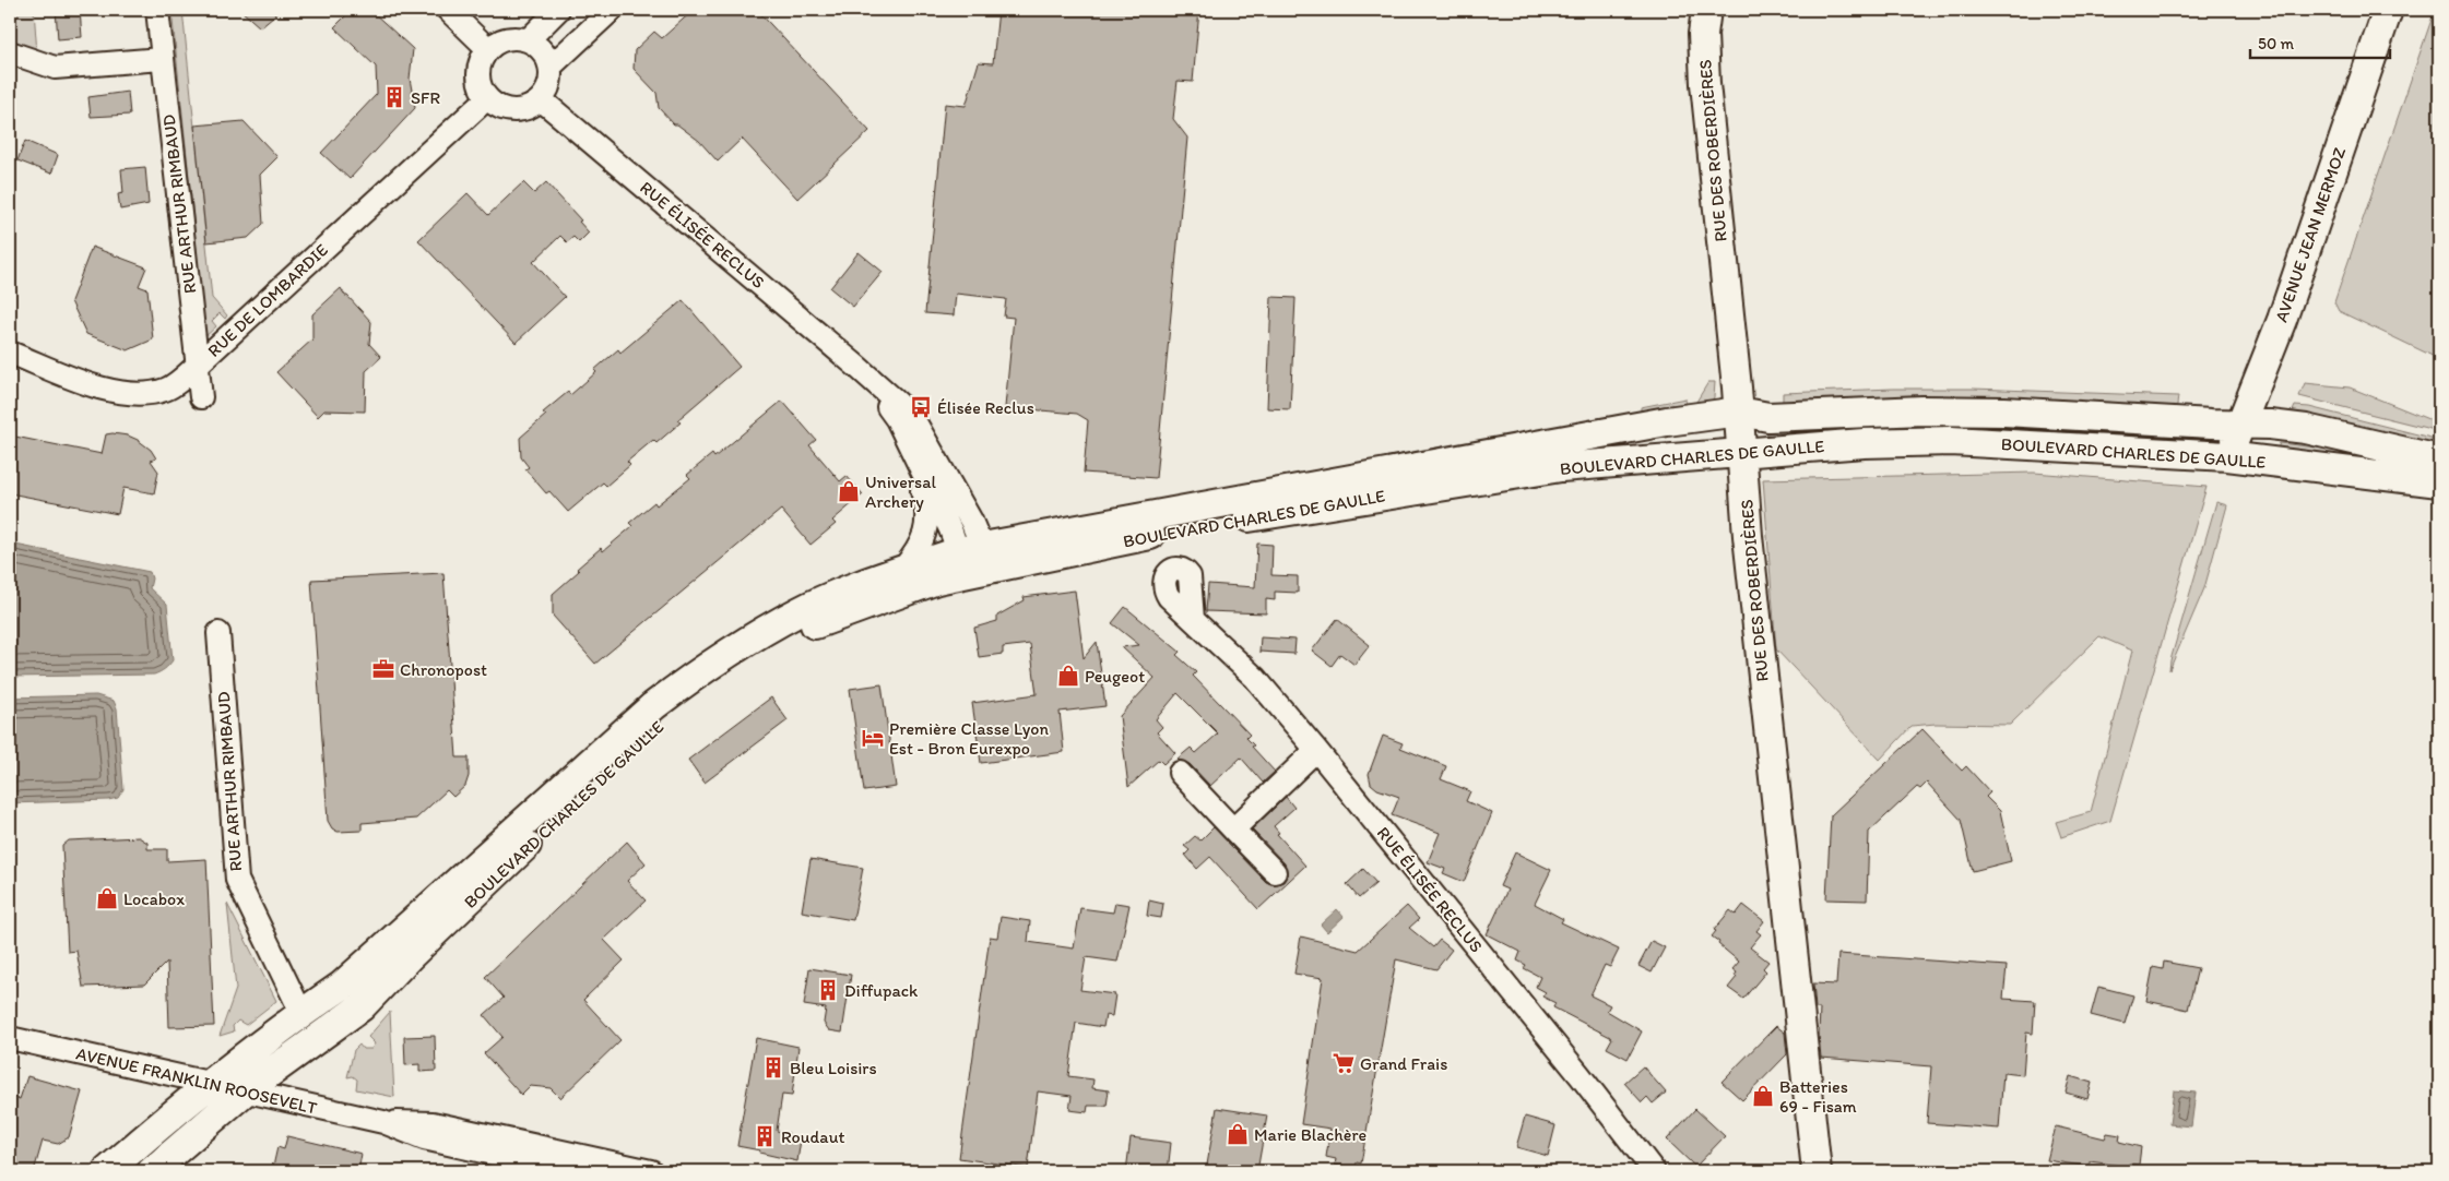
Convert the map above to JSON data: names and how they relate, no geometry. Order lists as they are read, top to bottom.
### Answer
{
  "streets": {
    "main road": ["RUE DES ROBERDIÈRES", "AVENUE JEAN MERMOZ", "BOULEVARD CHARLES DE GAULLE"],
    "street": [
      "RUE ARTHUR RIMBAUD",
      "RUE ÉLISÉE RECLUS",
      "RUE DE LOMBARDIE",
      "AVENUE FRANKLIN ROOSEVELT"
    ]
  },
  "crossings": [
    ["RUE DES ROBERDIÈRES", "BOULEVARD CHARLES DE GAULLE"],
    ["RUE ARTHUR RIMBAUD", "RUE DE LOMBARDIE"],
    ["RUE ARTHUR RIMBAUD", "BOULEVARD CHARLES DE GAULLE"],
    ["RUE ÉLISÉE RECLUS", "RUE DE LOMBARDIE"],
    ["RUE ÉLISÉE RECLUS", "BOULEVARD CHARLES DE GAULLE"],
    ["AVENUE JEAN MERMOZ", "BOULEVARD CHARLES DE GAULLE"],
    ["BOULEVARD CHARLES DE GAULLE", "AVENUE FRANKLIN ROOSEVELT"]
  ],
  "places": {
    "building": [
      "SFR",
      "Diffupack",
      "Bleu Loisirs",
      "Roudaut"
    ],
    "bus stop": ["Élisée Reclus"],
    "shop": [
      "Universal Archery",
      "Peugeot",
      "Locabox",
      "Batteries 69 - Fisam",
      "Marie Blachère"
    ],
    "office": ["Chronopost"],
    "hotel": ["Première Classe Lyon Est - Bron Eurexpo"],
    "supermarket": ["Grand Frais"]
  },
  "scale_bar": "50 m"
}
